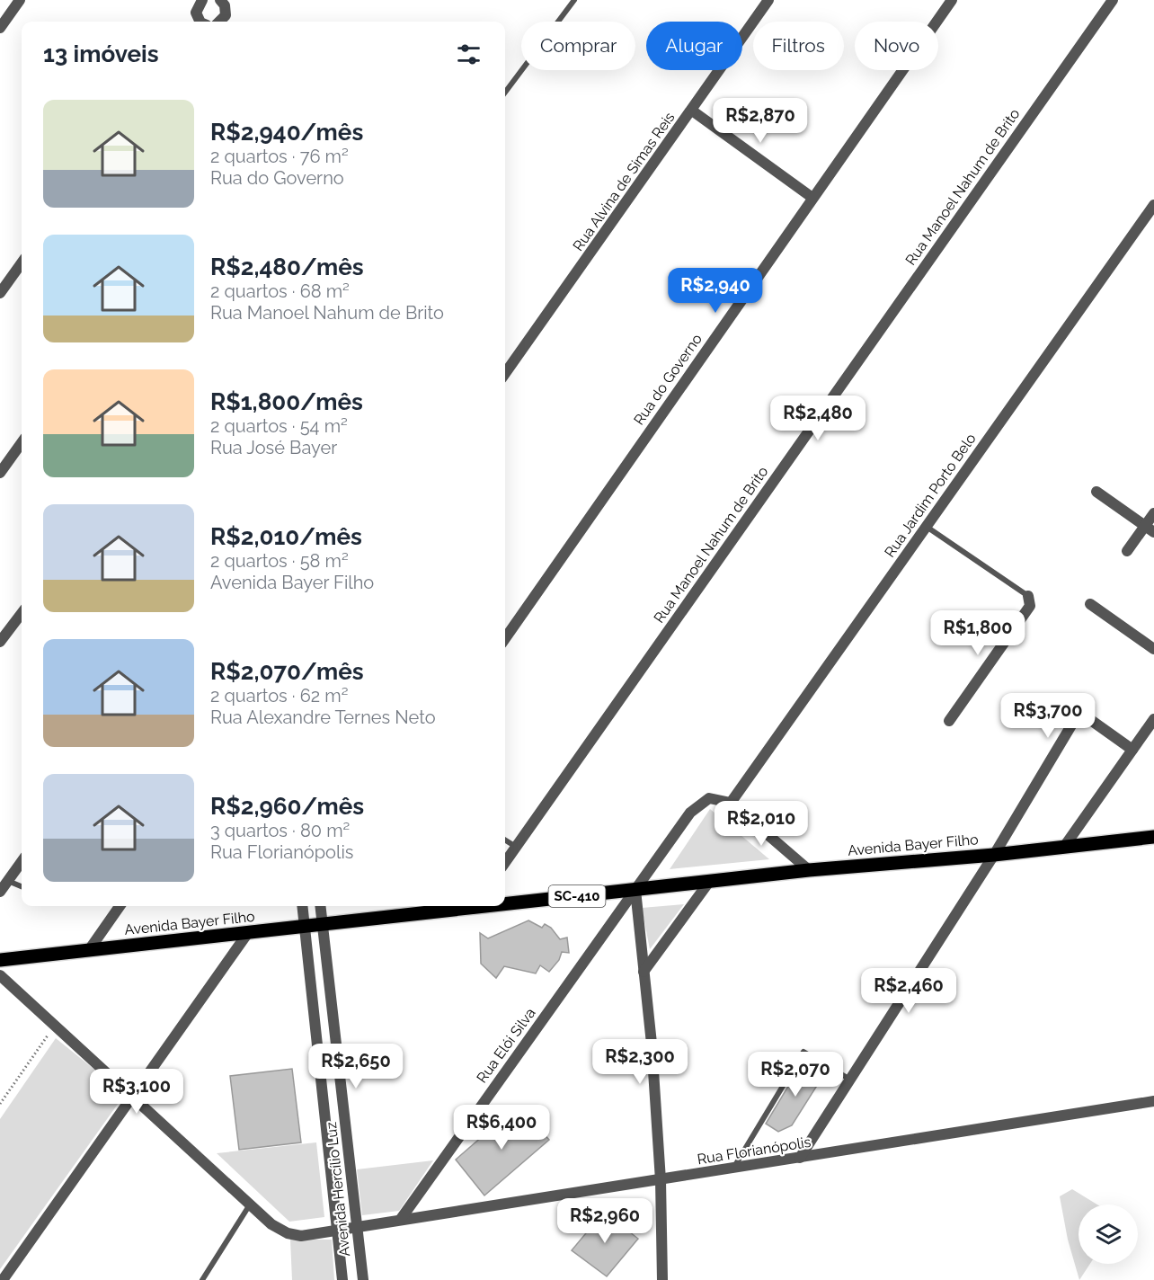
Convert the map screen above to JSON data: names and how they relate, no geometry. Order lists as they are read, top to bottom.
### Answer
{
  "streets": {
    "main road": ["Avenida Bayer Filho", "SC-410"],
    "street": [
      "Rua Alvina de Simas Reis",
      "Rua Manoel Nahum de Brito",
      "Rua do Governo",
      "Rua Jardim Porto Belo",
      "Rua Elói Silva",
      "Rua Florianópolis",
      "Avenida Hercílio Luz"
    ]
  },
  "crossings": [
    ["Rua Jardim Porto Belo", "Rua Elói Silva"],
    ["Avenida Bayer Filho", "Rua Elói Silva"],
    ["Avenida Bayer Filho", "Avenida Hercílio Luz"],
    ["Rua Elói Silva", "Rua Florianópolis"],
    ["Rua Florianópolis", "Avenida Hercílio Luz"]
  ],
  "page": {
    "chip": [
      "Comprar",
      "Alugar",
      "Filtros",
      "Novo"
    ],
    "heading": "13 imóveis",
    "list": [
      {
        "name": "R$2,940/mês",
        "note": "2 quartos · 76 m² · Rua do Governo"
      },
      {
        "name": "R$2,480/mês",
        "note": "2 quartos · 68 m² · Rua Manoel Nahum de Brito"
      },
      {
        "name": "R$1,800/mês",
        "note": "2 quartos · 54 m² · Rua José Bayer"
      },
      {
        "name": "R$2,010/mês",
        "note": "2 quartos · 58 m² · Avenida Bayer Filho"
      },
      {
        "name": "R$2,070/mês",
        "note": "2 quartos · 62 m² · Rua Alexandre Ternes Neto"
      },
      {
        "name": "R$2,960/mês",
        "note": "3 quartos · 80 m² · Rua Florianópolis"
      }
    ],
    "price": [
      "R$2,870",
      "R$2,940",
      "R$2,480",
      "R$1,800",
      "R$3,700",
      "R$2,010",
      "R$2,460",
      "R$2,300",
      "R$2,650",
      "R$2,070",
      "R$3,100",
      "R$6,400",
      "R$2,960"
    ]
  }
}
